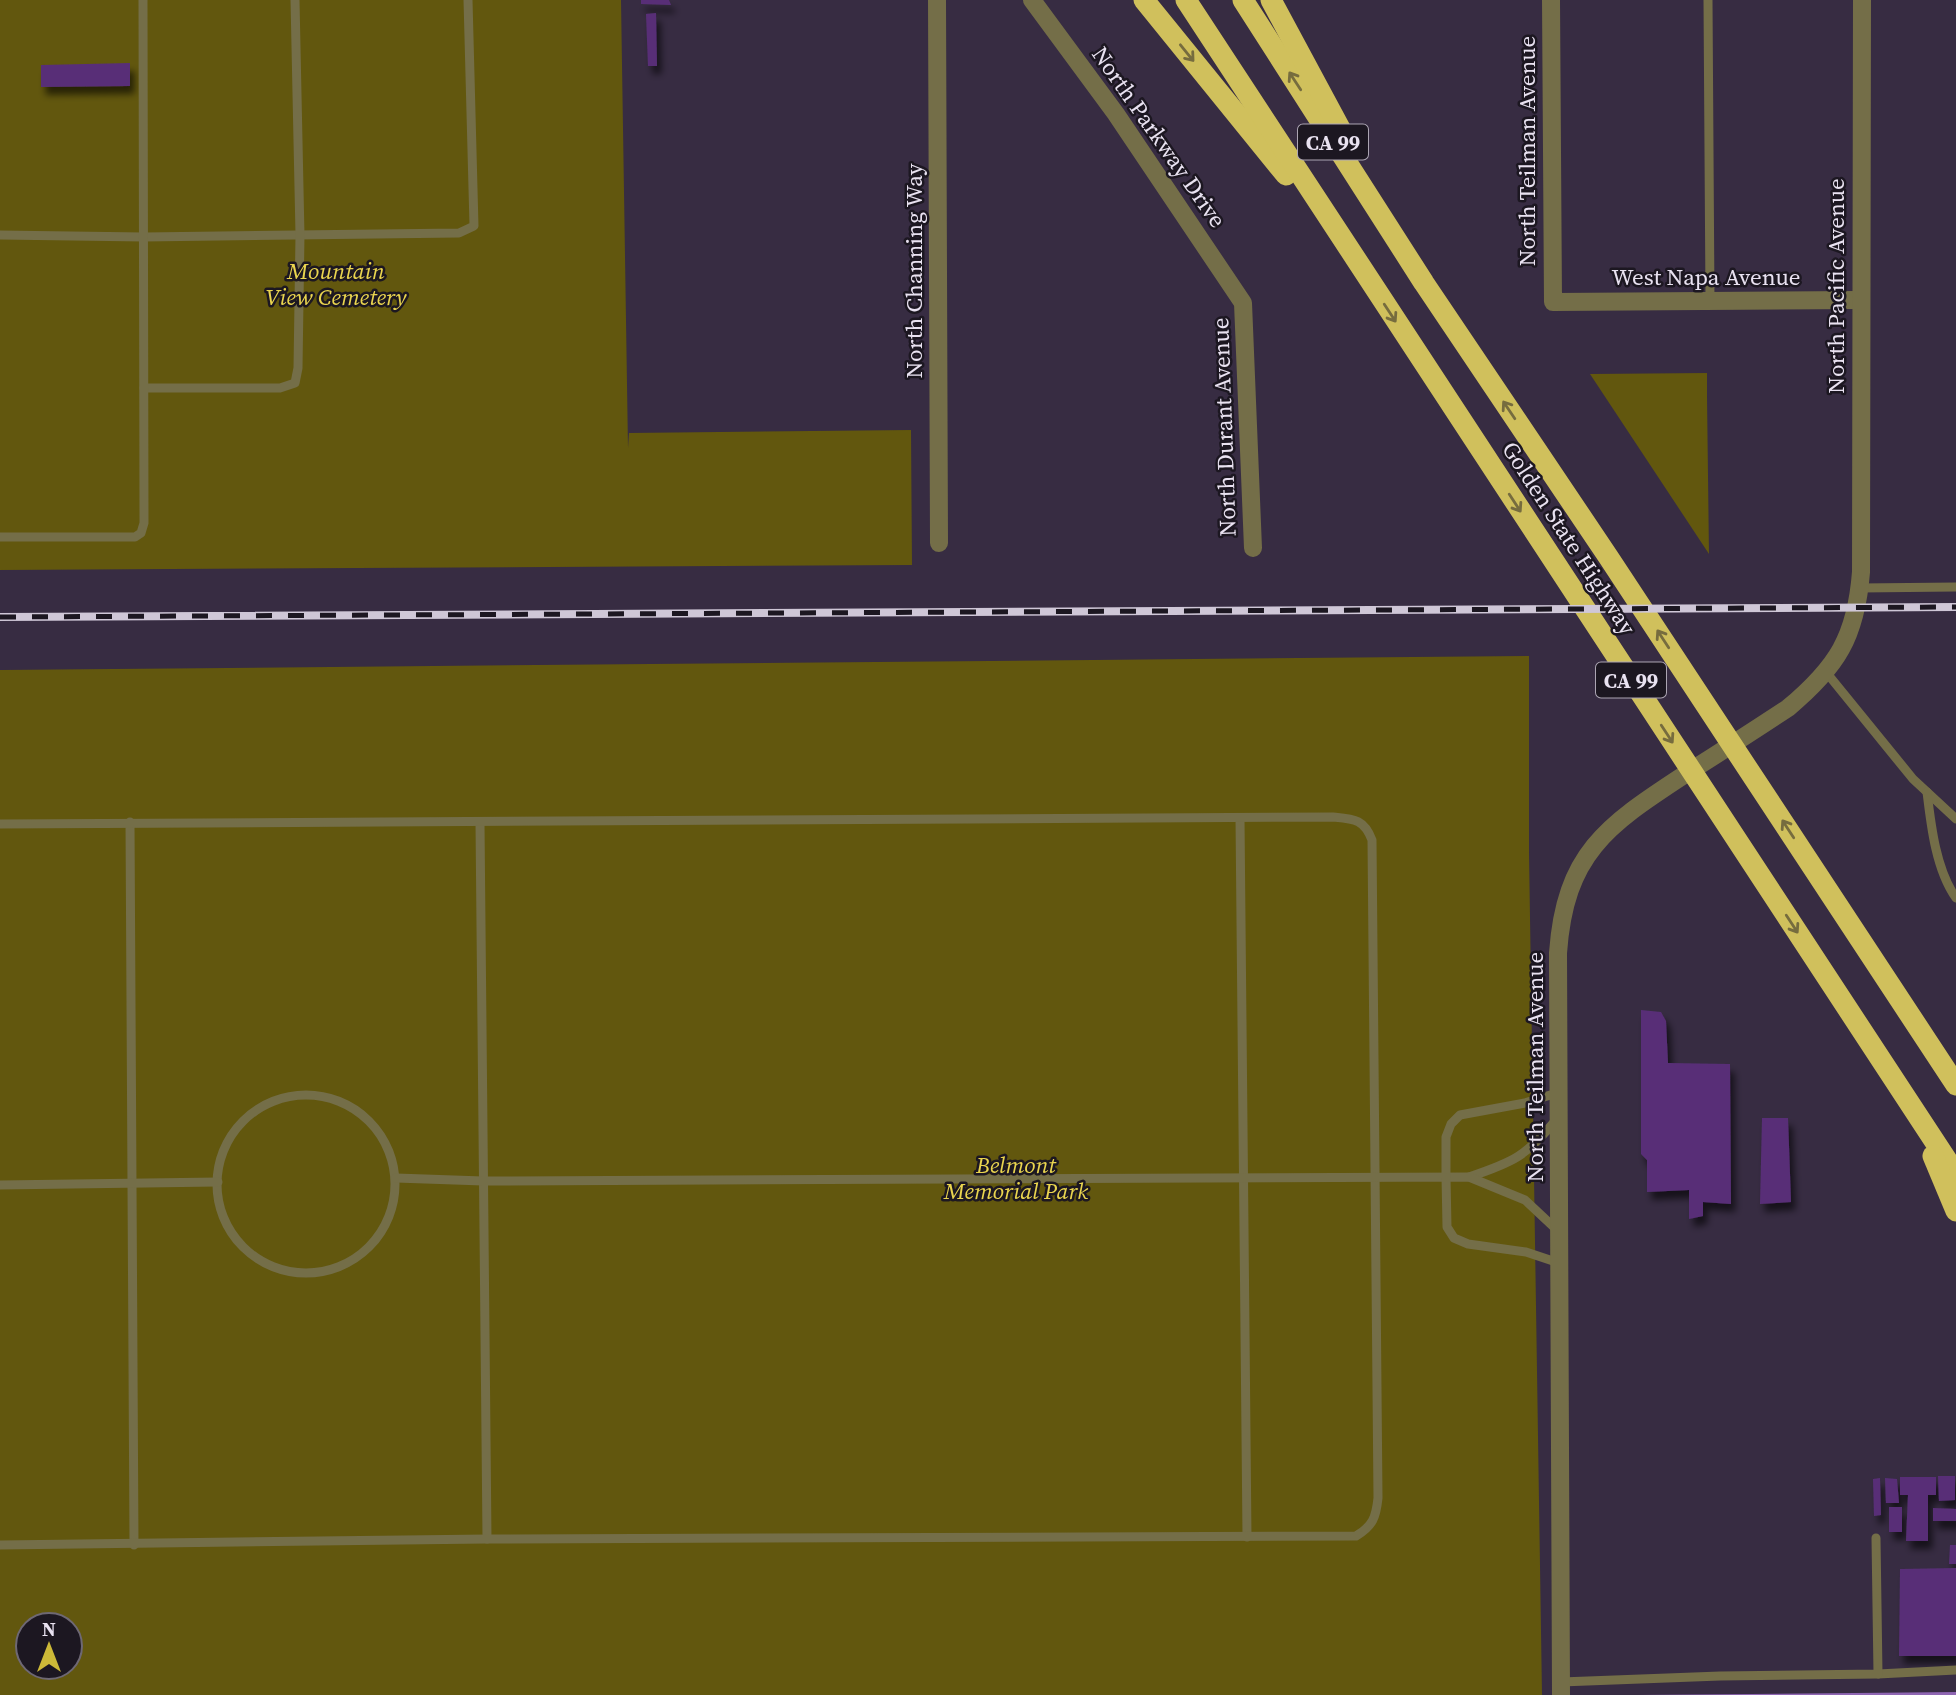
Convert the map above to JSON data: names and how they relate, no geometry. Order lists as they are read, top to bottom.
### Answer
{
  "streets": {
    "highway": ["CA 99", "Golden State Highway"],
    "street": [
      "North Parkway Drive",
      "North Teilman Avenue",
      "North Channing Way",
      "West Napa Avenue",
      "North Pacific Avenue",
      "North Durant Avenue"
    ]
  },
  "crossings": [
    ["North Parkway Drive", "North Durant Avenue"],
    ["North Teilman Avenue", "West Napa Avenue"],
    ["North Teilman Avenue", "North Pacific Avenue"],
    ["West Napa Avenue", "North Pacific Avenue"]
  ],
  "parks": ["Mountain View Cemetery", "Belmont Memorial Park"],
  "north": "top"
}
